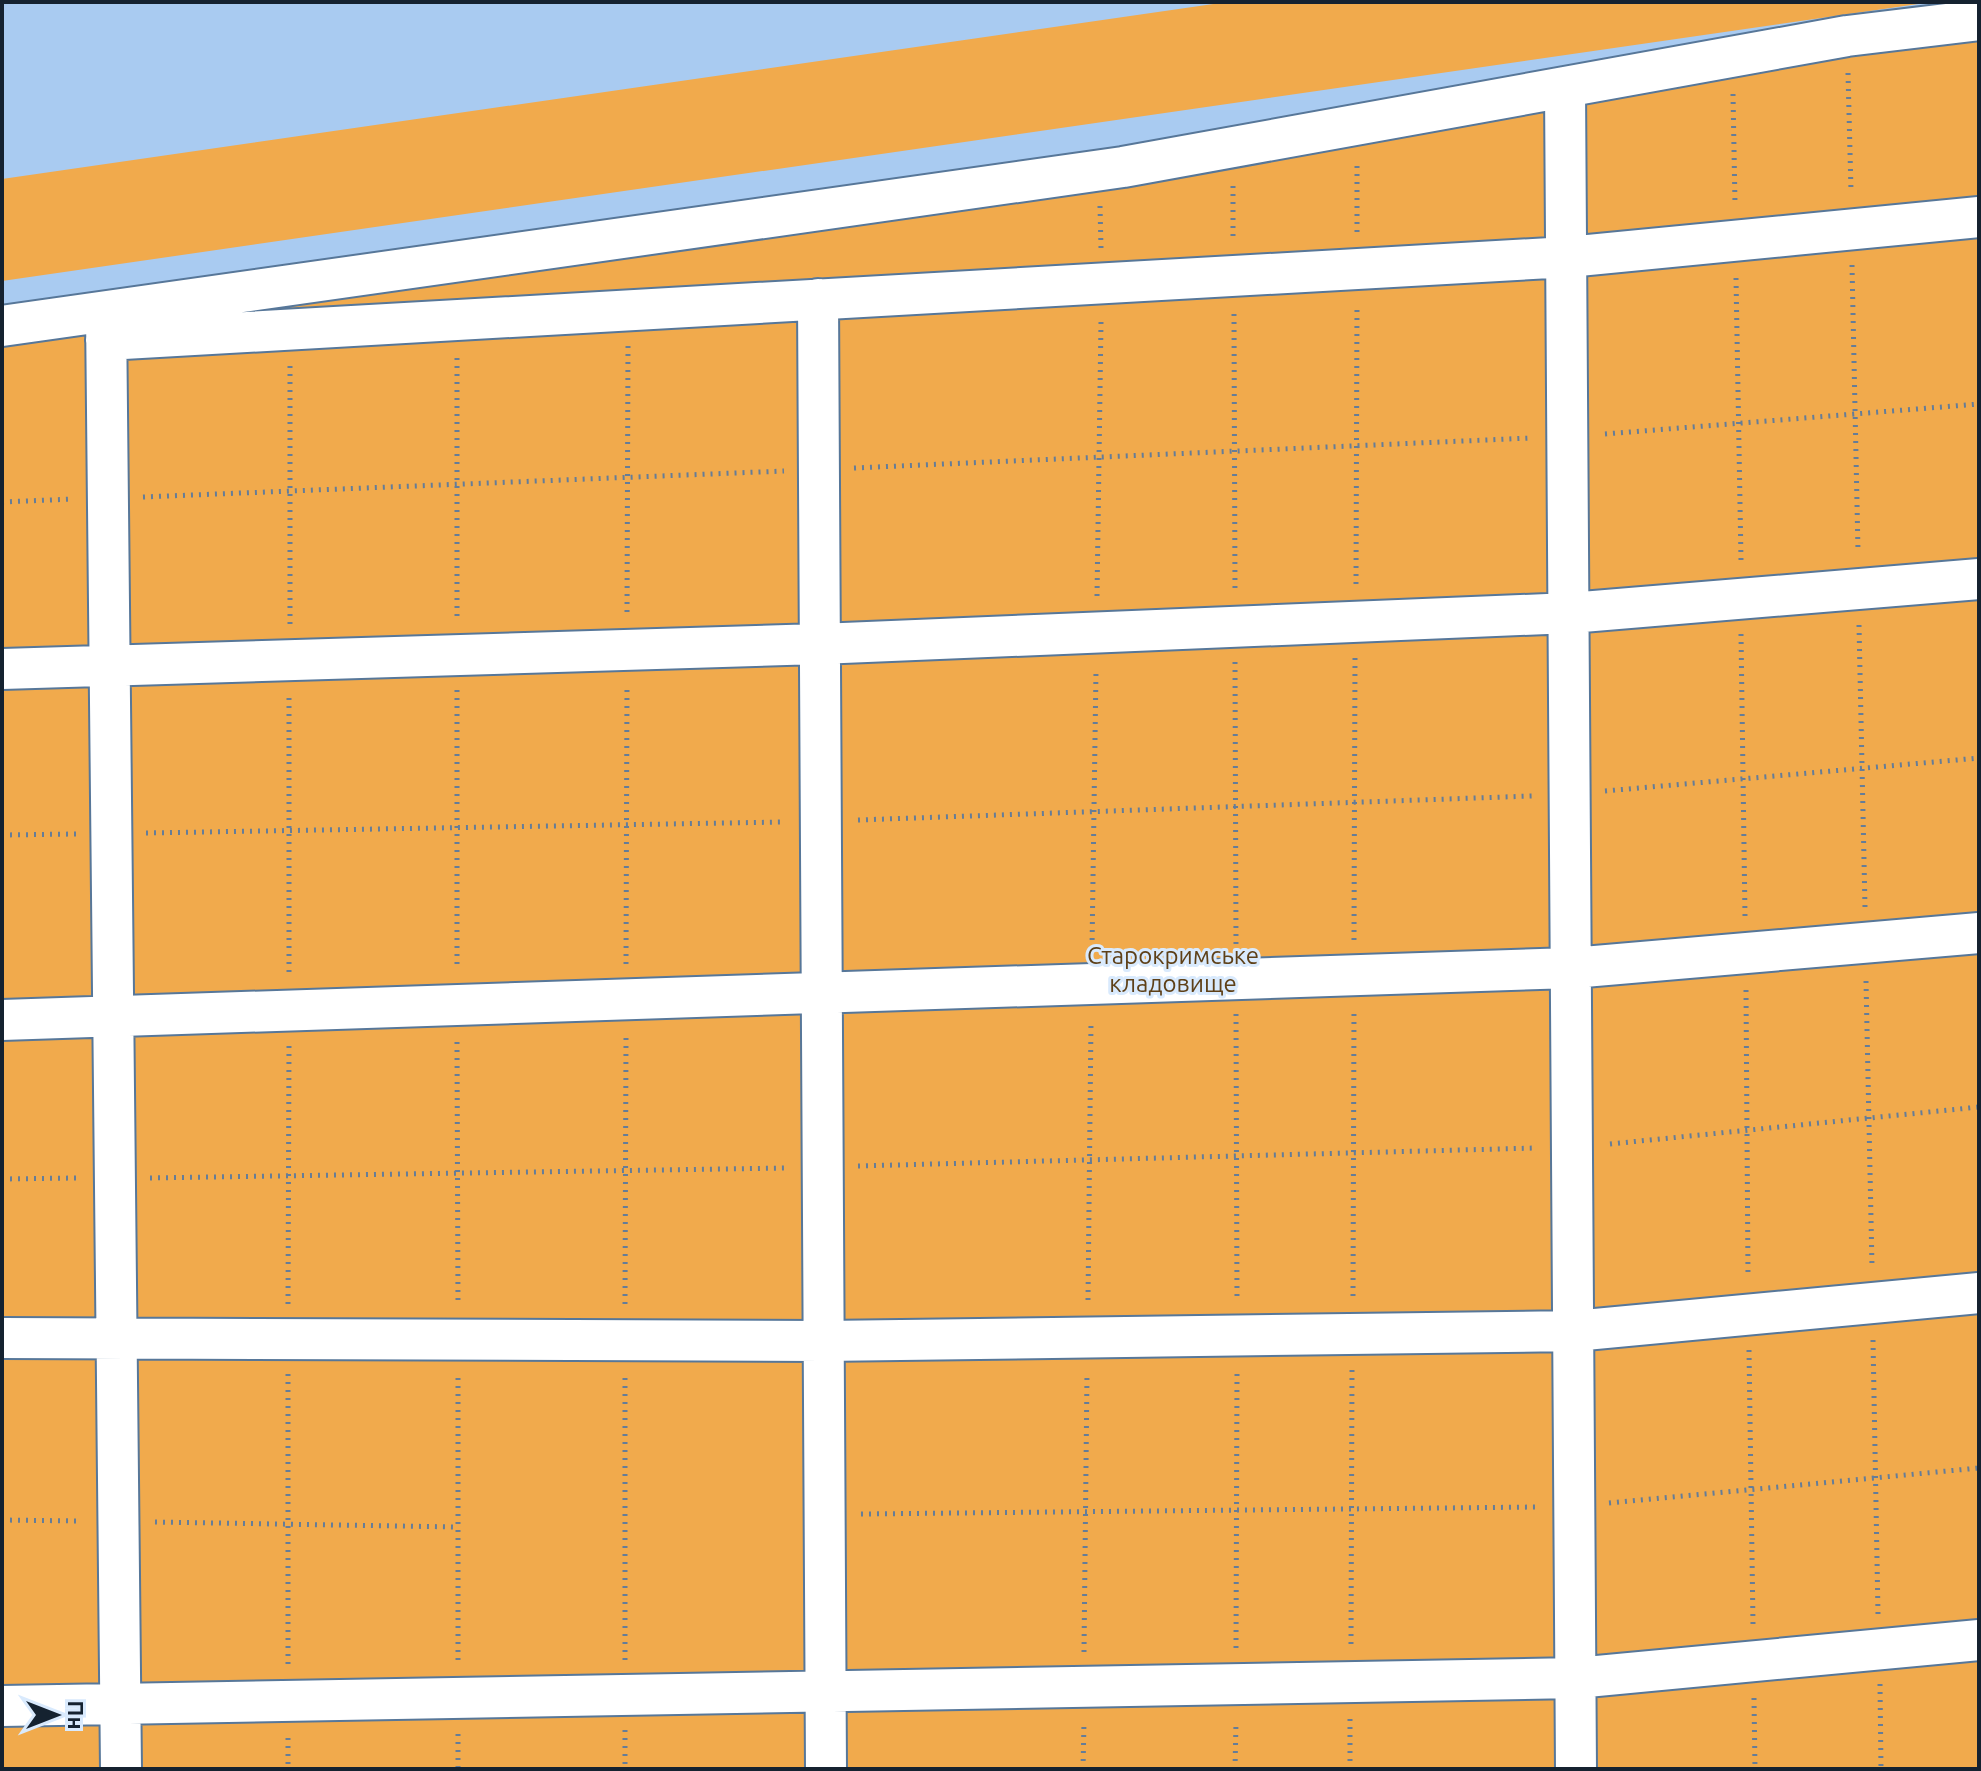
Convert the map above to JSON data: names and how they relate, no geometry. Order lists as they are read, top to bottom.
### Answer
{
  "parks": ["Старокримське кладовище"],
  "north": "right"
}
